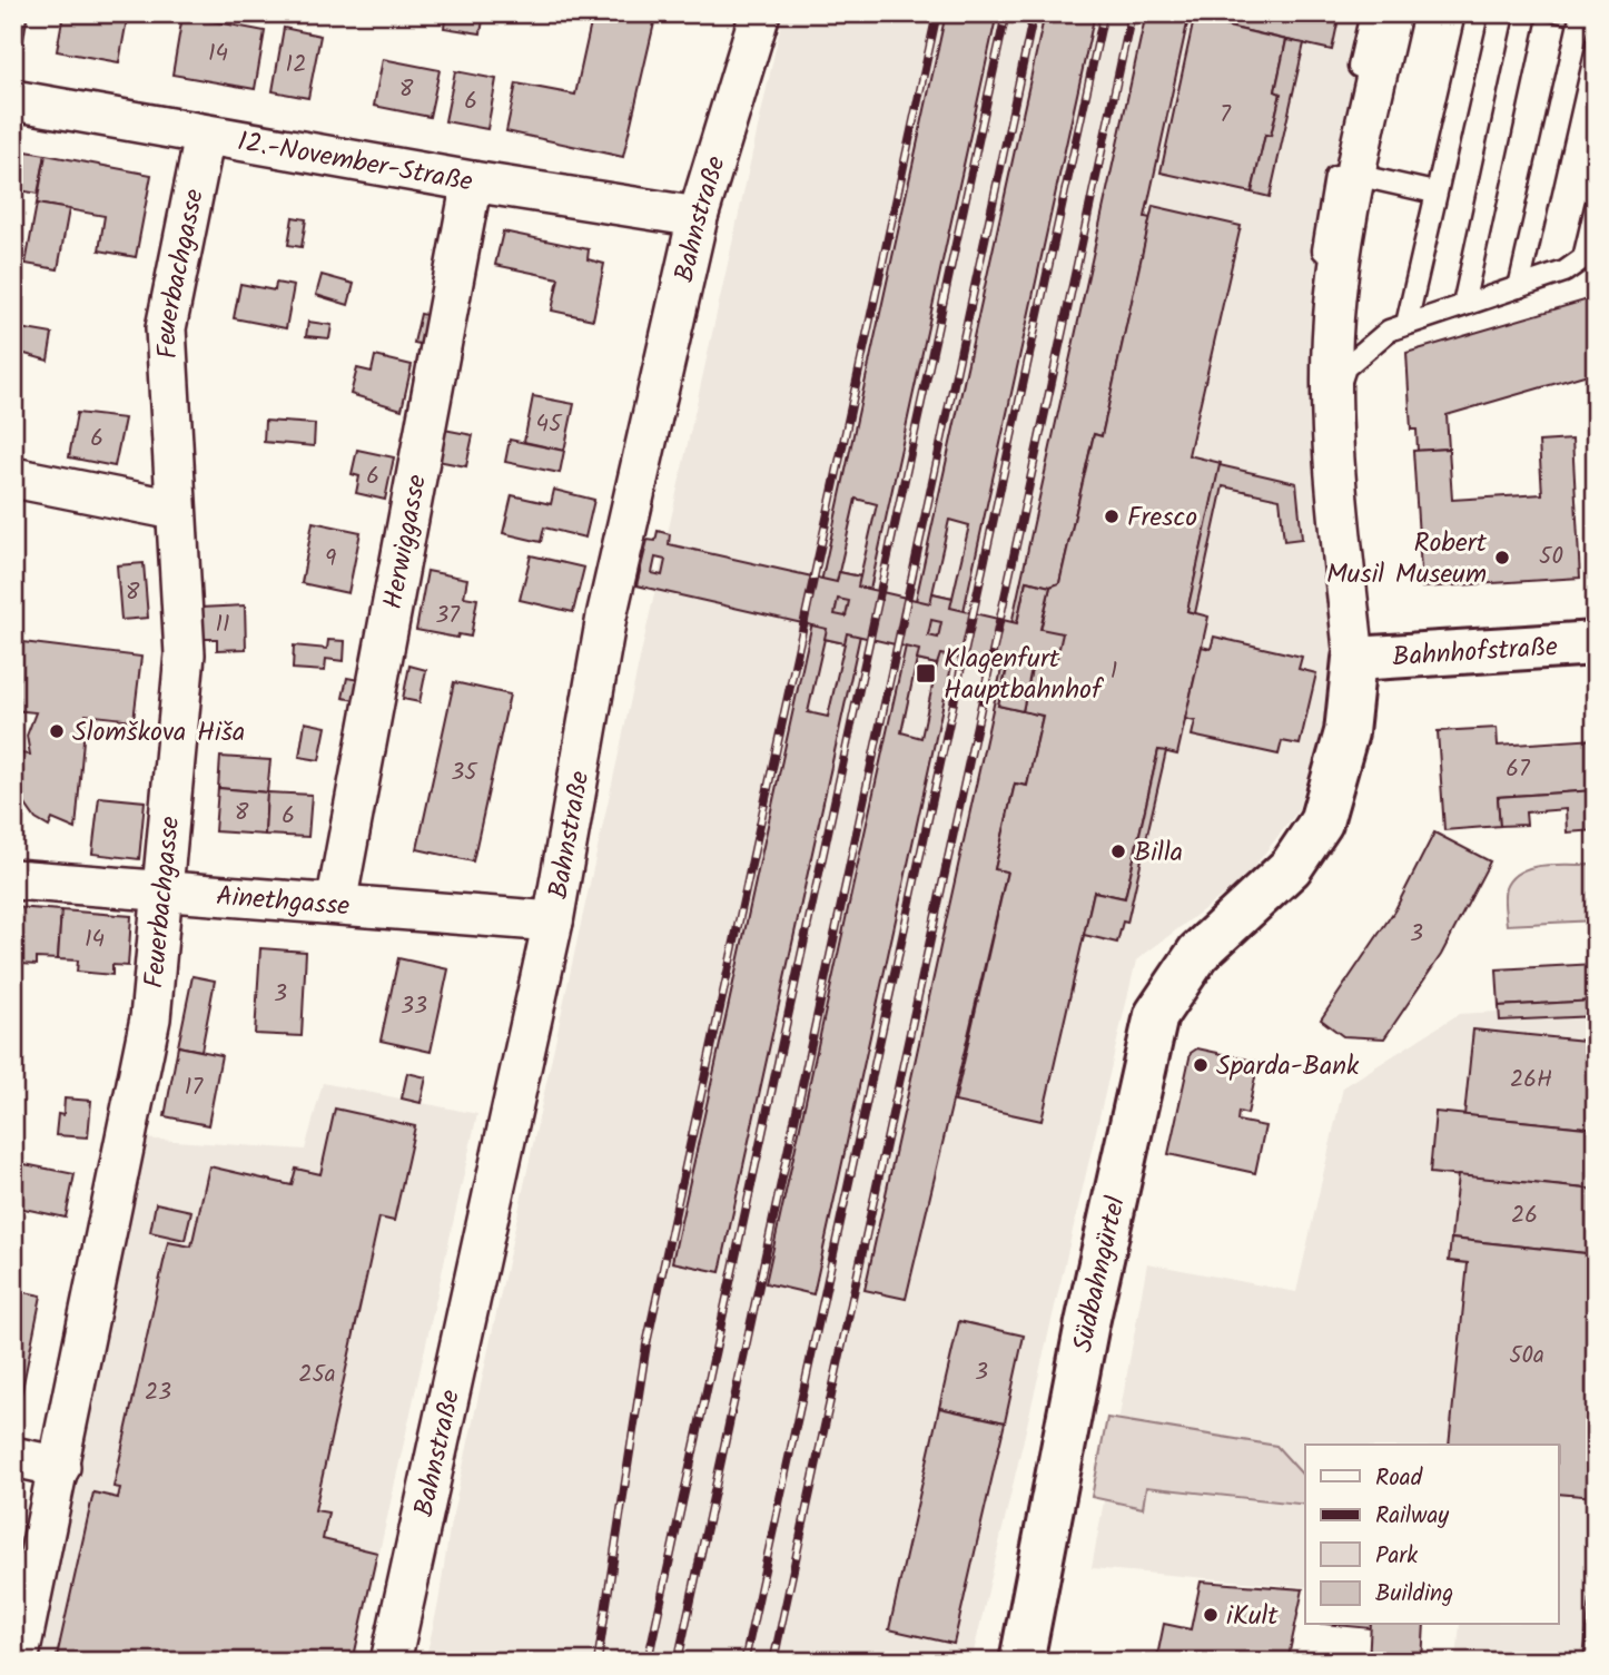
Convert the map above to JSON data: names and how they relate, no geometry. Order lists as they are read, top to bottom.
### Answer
{
  "streets": {
    "street": [
      "12.-November-Straße",
      "Bahnstraße",
      "Feuerbachgasse",
      "Herwiggasse",
      "Bahnhofstraße",
      "Ainethgasse",
      "Südbahngürtel"
    ]
  },
  "crossings": [
    ["12.-November-Straße", "Bahnstraße"],
    ["12.-November-Straße", "Feuerbachgasse"],
    ["12.-November-Straße", "Herwiggasse"],
    ["Bahnstraße", "Ainethgasse"],
    ["Feuerbachgasse", "Ainethgasse"],
    ["Herwiggasse", "Ainethgasse"],
    ["Bahnhofstraße", "Südbahngürtel"]
  ],
  "places": {
    "other": [
      "Fresco",
      "Robert Musil Museum",
      "Slomškova Hiša",
      "Billa",
      "Sparda-Bank",
      "iKult"
    ],
    "transit": ["Klagenfurt Hauptbahnhof"]
  },
  "house_numbers": [
    "14",
    "12",
    "8",
    "6",
    "7",
    "45",
    "6",
    "6",
    "50",
    "9",
    "8",
    "37",
    "11",
    "1",
    "67",
    "35",
    "8",
    "6",
    "3",
    "14",
    "3",
    "33",
    "26H",
    "17",
    "26",
    "50a",
    "3",
    "25a",
    "23"
  ],
  "legend": [
    "Road",
    "Railway",
    "Park",
    "Building"
  ]
}
